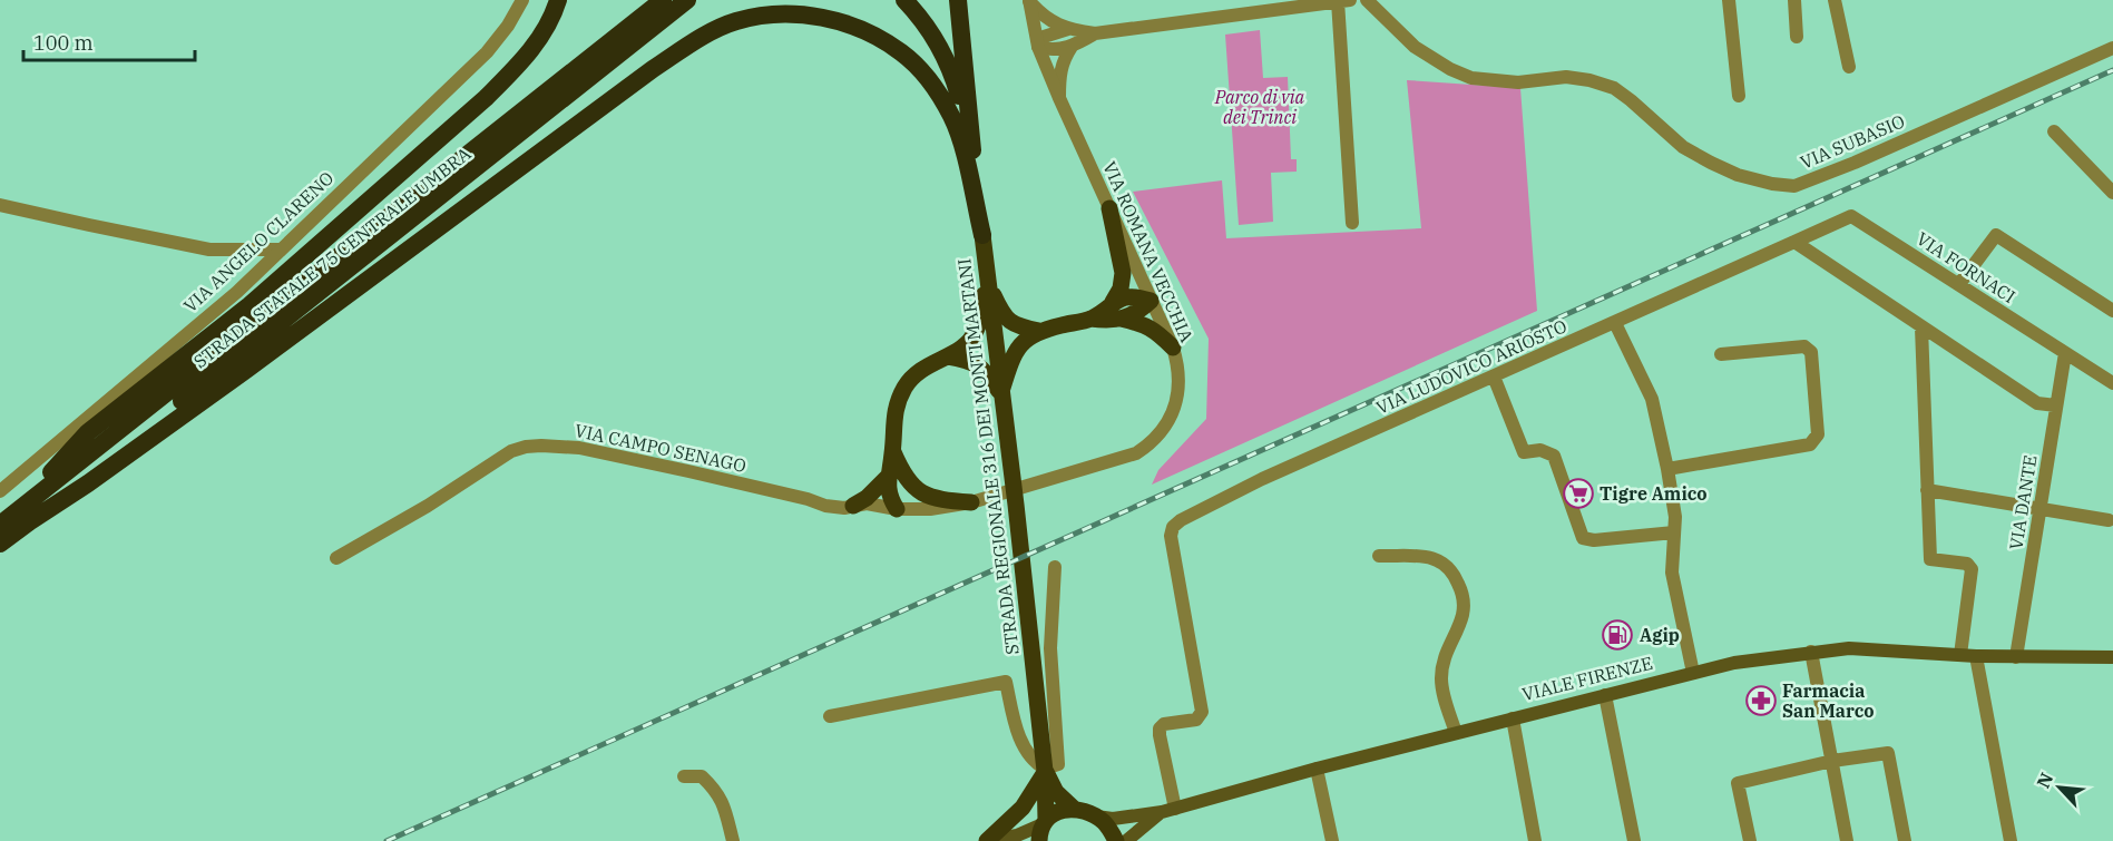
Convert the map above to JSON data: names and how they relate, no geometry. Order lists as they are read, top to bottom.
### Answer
{
  "streets": {
    "highway": ["STRADA STATALE 75 CENTRALE UMBRA", "STRADA REGIONALE 316 DEI MONTI MARTANI"],
    "main road": ["VIALE FIRENZE"],
    "street": [
      "VIA SUBASIO",
      "VIA ANGELO CLARENO",
      "VIA ROMANA VECCHIA",
      "VIA FORNACI",
      "VIA LUDOVICO ARIOSTO",
      "VIA CAMPO SENAGO",
      "VIA DANTE"
    ]
  },
  "crossings": [
    ["VIA ROMANA VECCHIA", "VIA CAMPO SENAGO"],
    ["VIA FORNACI", "VIA LUDOVICO ARIOSTO"],
    ["VIA FORNACI", "VIA DANTE"],
    ["VIA LUDOVICO ARIOSTO", "VIALE FIRENZE"],
    ["STRADA REGIONALE 316 DEI MONTI MARTANI", "VIALE FIRENZE"],
    ["VIA DANTE", "VIALE FIRENZE"]
  ],
  "parks": ["Parco di via dei Trinci"],
  "places": {
    "supermarket": ["Tigre Amico"],
    "fuel station": ["Agip"],
    "pharmacy": ["Farmacia San Marco"]
  },
  "scale_bar": "100 m",
  "north": "top left"
}
